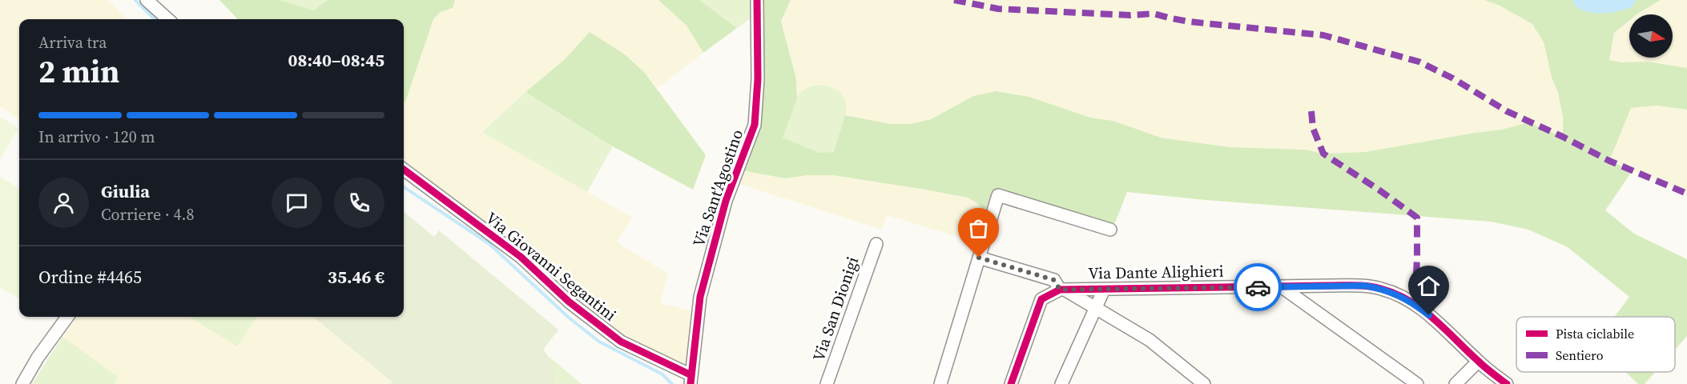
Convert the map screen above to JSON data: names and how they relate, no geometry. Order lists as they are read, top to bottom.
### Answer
{
  "streets": {
    "street": [
      "Via Sant'Agostino",
      "Via Giovanni Segantini",
      "Via Dante Alighieri",
      "Via San Dionigi"
    ]
  },
  "crossings": [
    ["Via Sant'Agostino", "Via Giovanni Segantini"]
  ],
  "legend": ["Pista ciclabile", "Sentiero"],
  "north": "right",
  "page": {
    "heading": ["2 min", "Arriva tra", "08:40–08:45"],
    "panel": [
      "Giulia",
      "Corriere · 4.8",
      "Ordine #4465",
      "35.46 €"
    ],
    "bar": "In arrivo · 120 m"
  }
}
